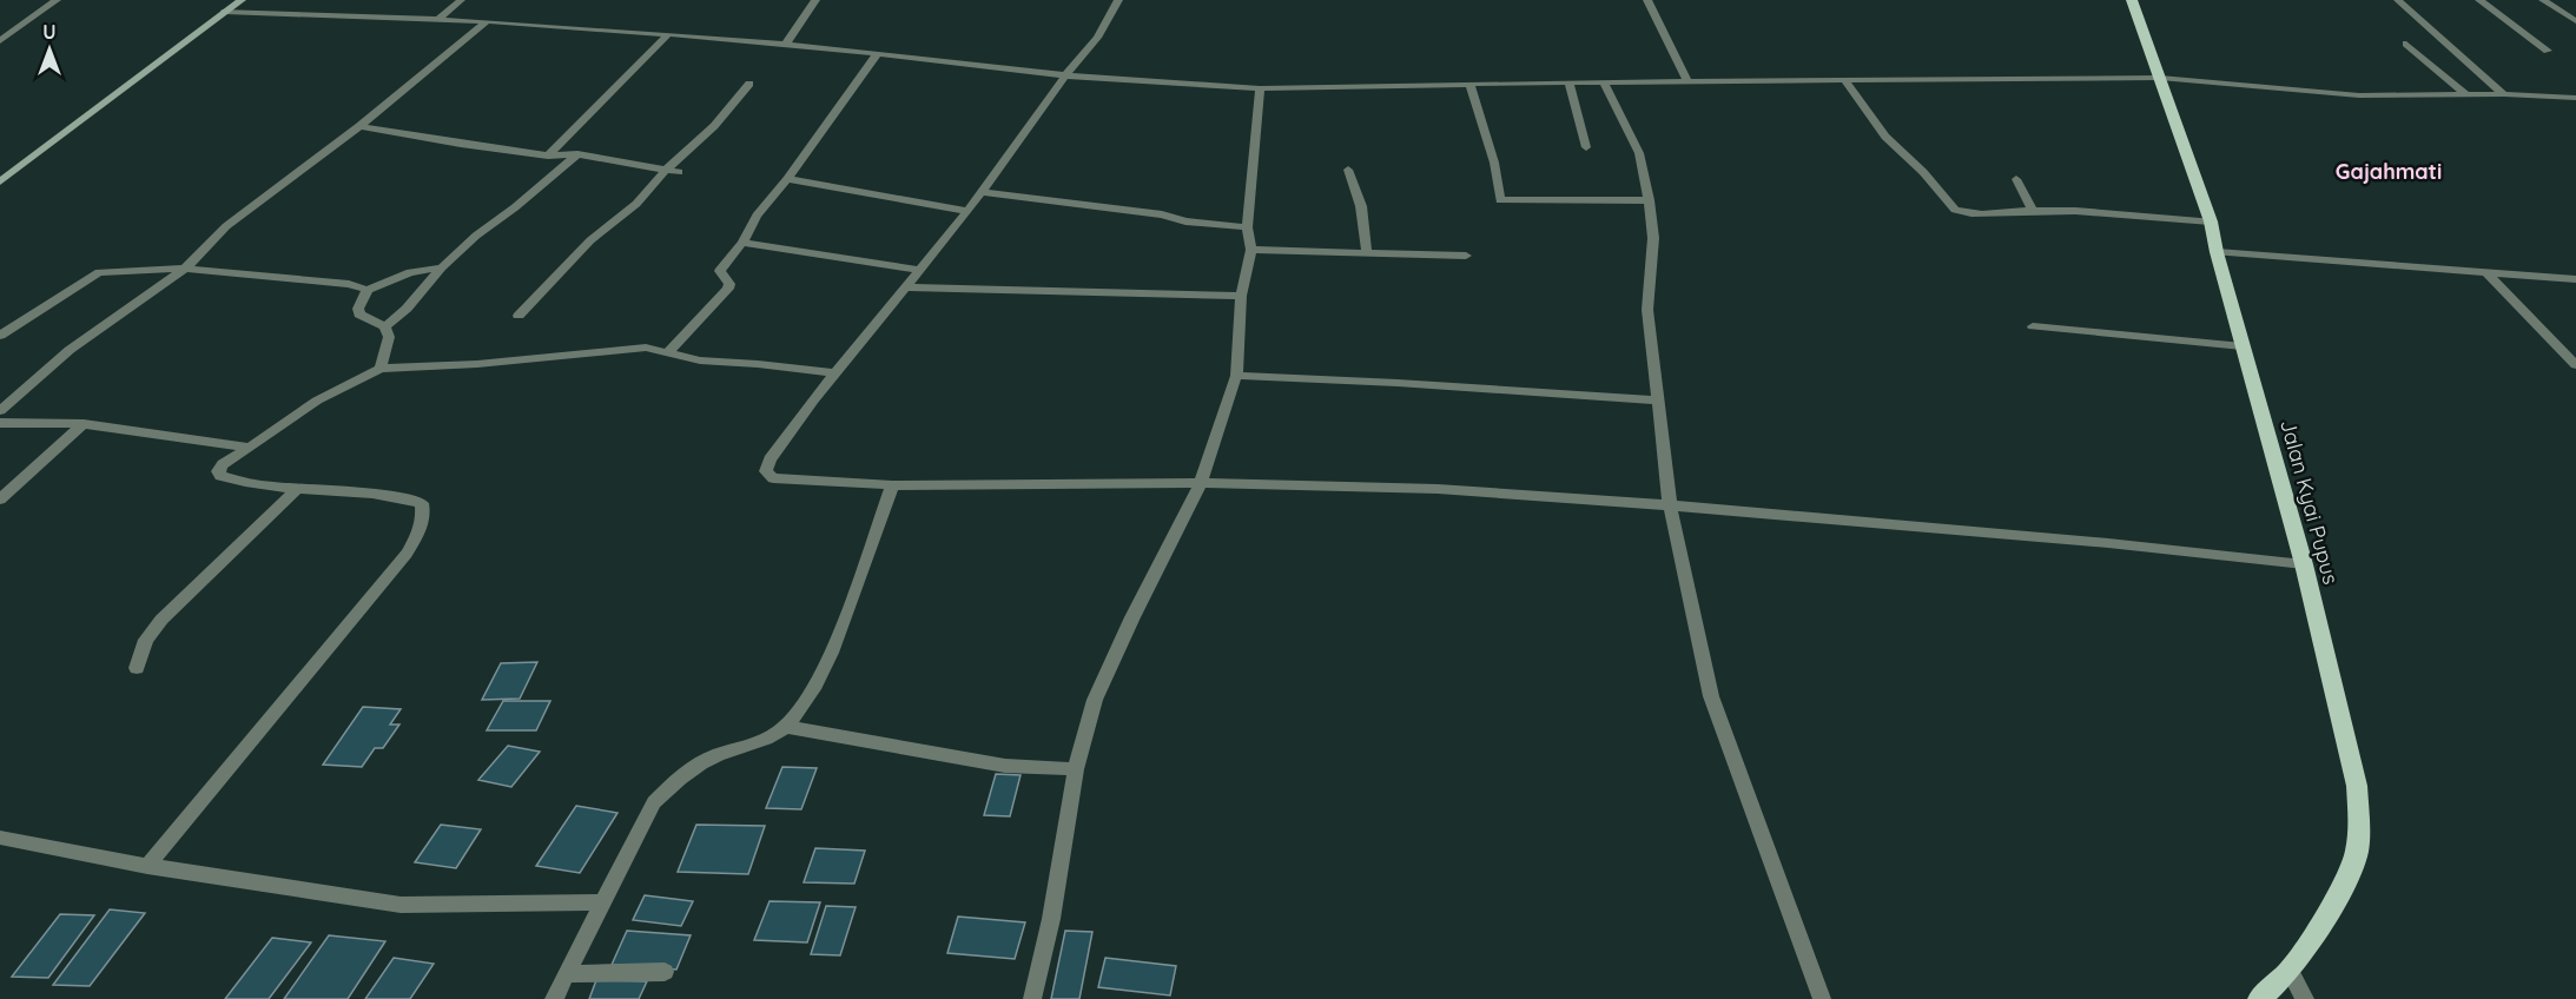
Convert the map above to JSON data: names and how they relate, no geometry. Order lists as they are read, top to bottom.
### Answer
{
  "streets": {
    "main road": ["Jalan Kyai Pupus"]
  },
  "districts": ["Gajahmati"],
  "north": "top"
}
